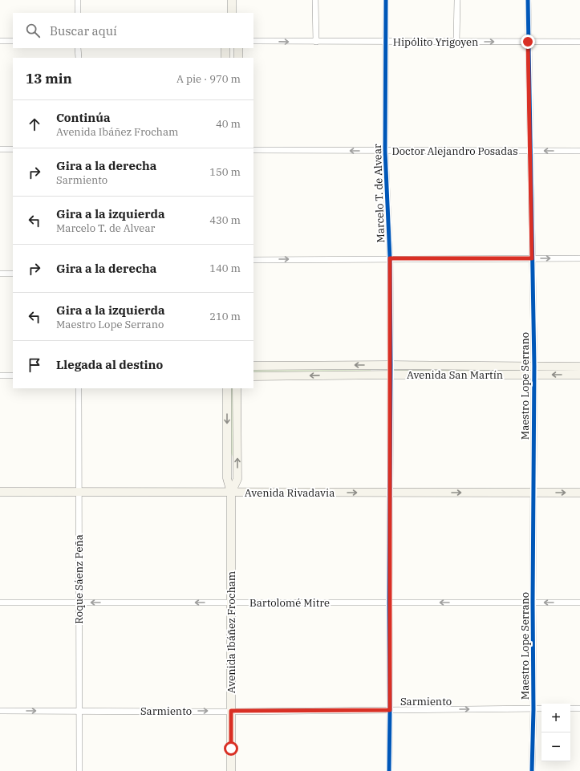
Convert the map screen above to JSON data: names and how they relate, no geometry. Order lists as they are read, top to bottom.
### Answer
{
  "streets": {
    "main road": ["Avenida San Martín", "Avenida Rivadavia", "Avenida Ibáñez Frocham"],
    "street": [
      "Hipólito Yrigoyen",
      "Doctor Alejandro Posadas",
      "Marcelo T. de Alvear",
      "Maestro Lope Serrano",
      "Roque Sáenz Peña",
      "Bartolomé Mitre",
      "Sarmiento"
    ]
  },
  "crossings": [
    ["Hipólito Yrigoyen", "Marcelo T. de Alvear"],
    ["Hipólito Yrigoyen", "Maestro Lope Serrano"],
    ["Doctor Alejandro Posadas", "Marcelo T. de Alvear"],
    ["Doctor Alejandro Posadas", "Maestro Lope Serrano"],
    ["Marcelo T. de Alvear", "Avenida San Martín"],
    ["Marcelo T. de Alvear", "Avenida Rivadavia"],
    ["Marcelo T. de Alvear", "Bartolomé Mitre"],
    ["Marcelo T. de Alvear", "Sarmiento"],
    ["Avenida San Martín", "Maestro Lope Serrano"],
    ["Maestro Lope Serrano", "Avenida Rivadavia"],
    ["Maestro Lope Serrano", "Bartolomé Mitre"],
    ["Maestro Lope Serrano", "Sarmiento"],
    ["Avenida Rivadavia", "Roque Sáenz Peña"],
    ["Avenida Rivadavia", "Avenida Ibáñez Frocham"],
    ["Roque Sáenz Peña", "Bartolomé Mitre"],
    ["Roque Sáenz Peña", "Sarmiento"],
    ["Bartolomé Mitre", "Avenida Ibáñez Frocham"],
    ["Avenida Ibáñez Frocham", "Sarmiento"]
  ],
  "one_way": [
    "Hipólito Yrigoyen",
    "Doctor Alejandro Posadas",
    "Avenida San Martín",
    "Avenida Rivadavia",
    "Bartolomé Mitre",
    "Sarmiento"
  ],
  "page": {
    "search": "Buscar aquí",
    "heading": ["13 min", "A pie · 970 m"],
    "list": [
      ["Continúa", "Avenida Ibáñez Frocham", "40 m"],
      ["Gira a la derecha", "Sarmiento", "150 m"],
      ["Gira a la izquierda", "Marcelo T. de Alvear", "430 m"],
      ["Gira a la derecha", "140 m"],
      ["Gira a la izquierda", "Maestro Lope Serrano", "210 m"],
      "Llegada al destino"
    ],
    "map_buttons": ["+", "−"]
  }
}
